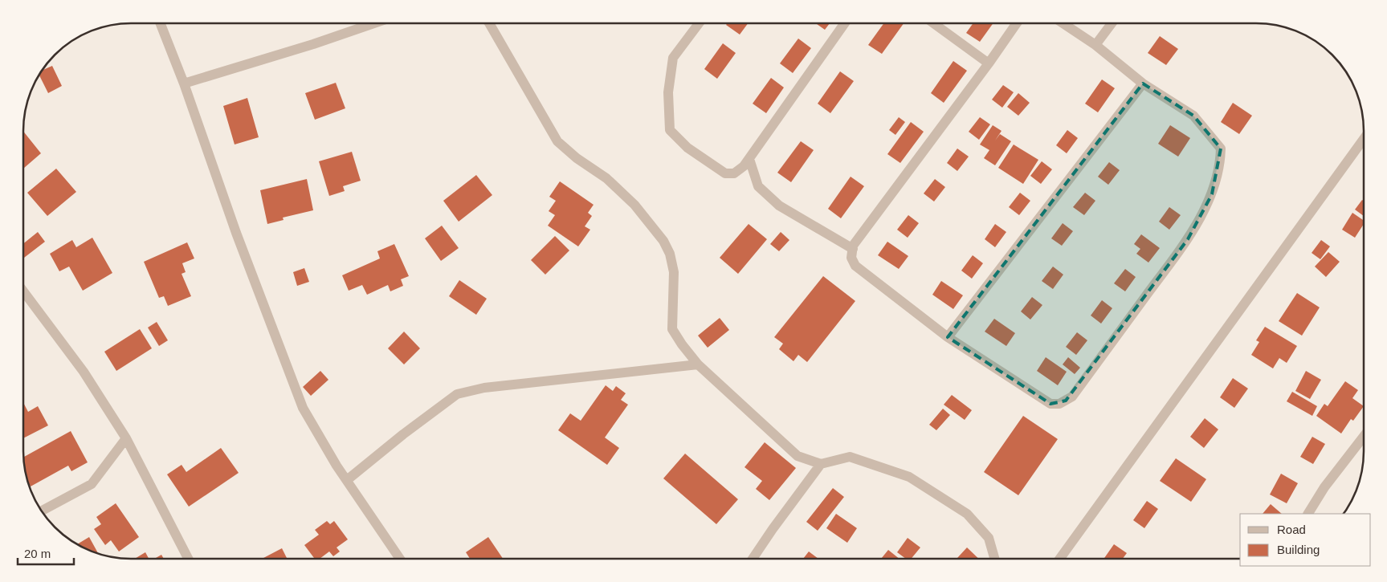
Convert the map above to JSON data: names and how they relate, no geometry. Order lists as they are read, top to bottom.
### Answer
{
  "legend": ["Road", "Building"],
  "scale_bar": "20 m"
}
